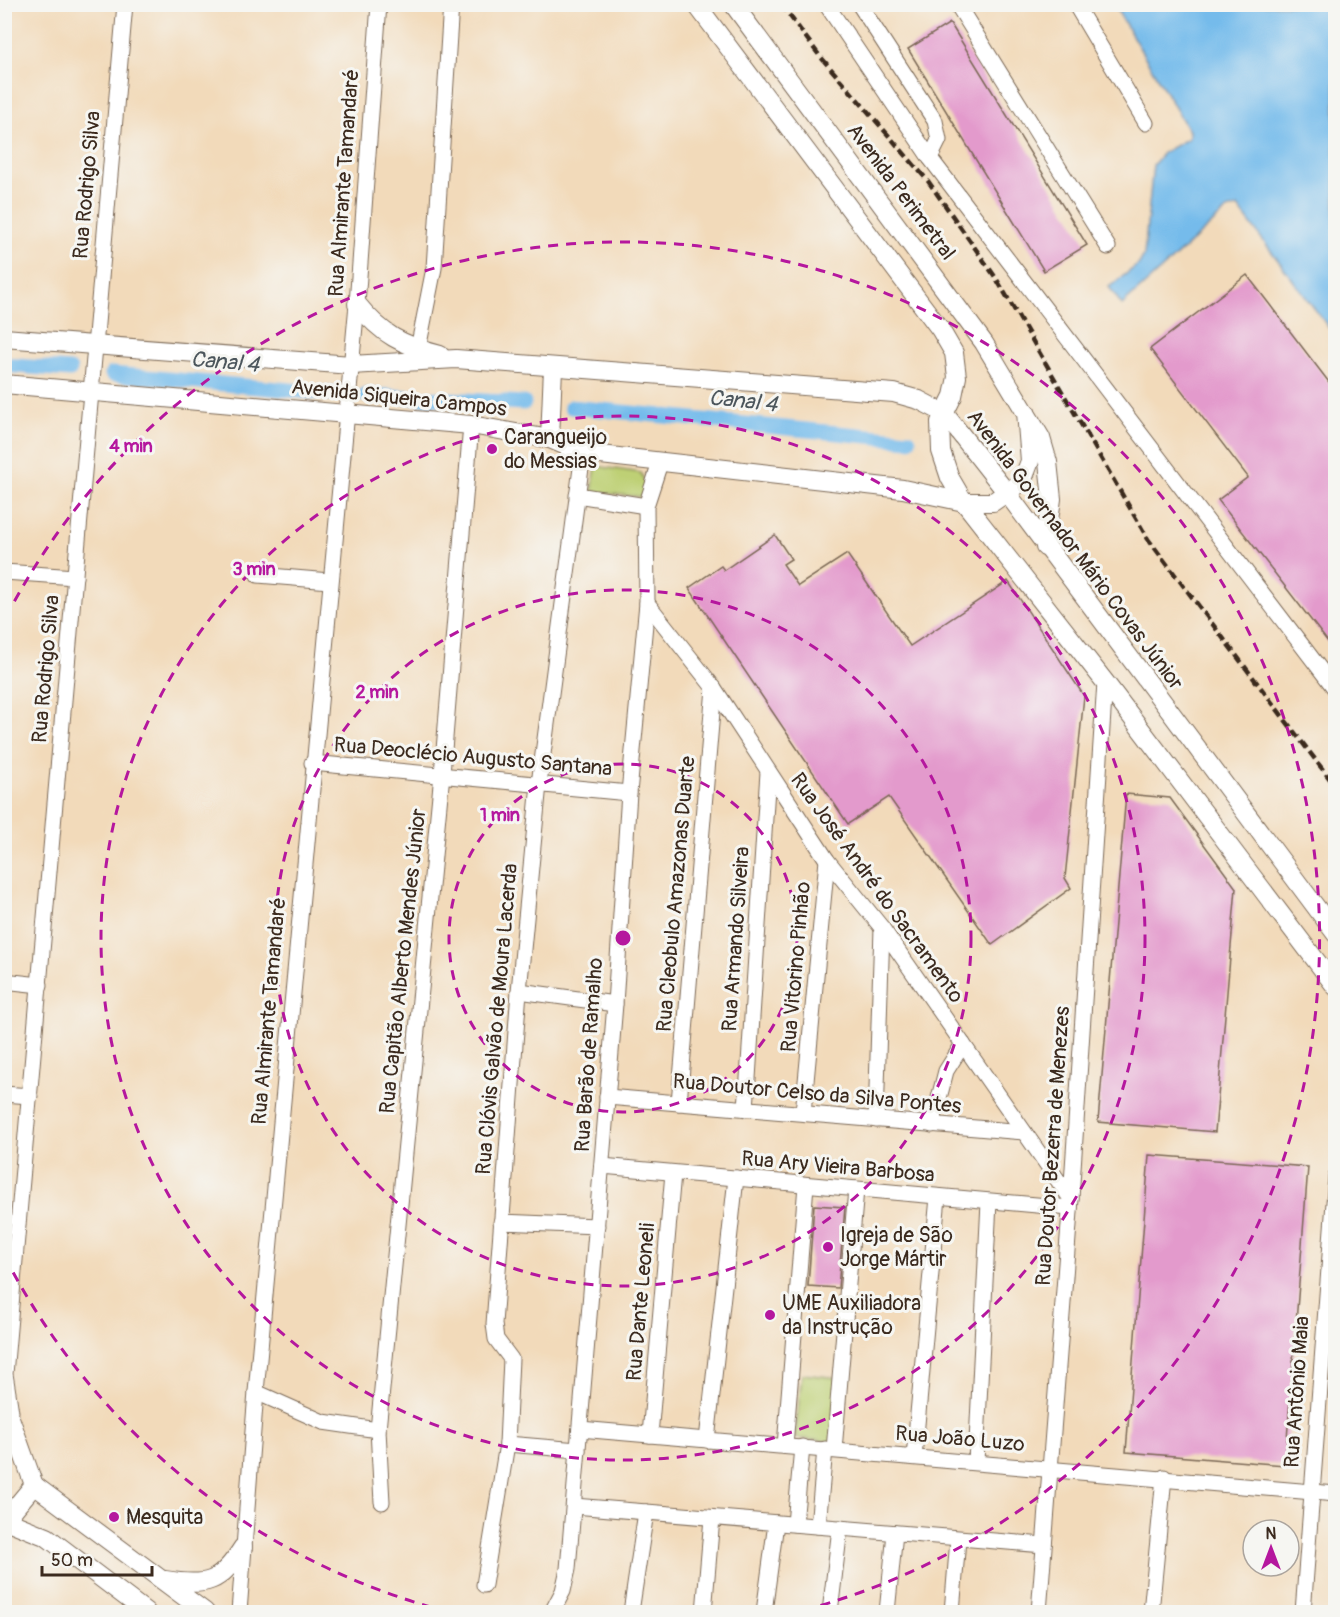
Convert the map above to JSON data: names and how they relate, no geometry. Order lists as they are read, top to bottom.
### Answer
{
  "streets": {
    "main road": ["Avenida Perimetral", "Avenida Siqueira Campos", "Avenida Governador Mário Covas Júnior"],
    "street": [
      "Rua Almirante Tamandaré",
      "Rua Rodrigo Silva",
      "Rua Deoclécio Augusto Santana",
      "Rua José André do Sacramento",
      "Rua Cleobulo Amazonas Duarte",
      "Rua Armando Silveira",
      "Rua Capitão Alberto Mendes Júnior",
      "Rua Vitorino Pinhão",
      "Rua Clóvis Galvão de Moura Lacerda",
      "Rua Barão de Ramalho",
      "Rua Doutor Celso da Silva Pontes",
      "Rua Doutor Bezerra de Menezes",
      "Rua Ary Vieira Barbosa",
      "Rua Dante Leoneli",
      "Rua Antônio Maia",
      "Rua João Luzo"
    ]
  },
  "crossings": [
    ["Rua Almirante Tamandaré", "Avenida Siqueira Campos"],
    ["Rua Almirante Tamandaré", "Rua Deoclécio Augusto Santana"],
    ["Rua Rodrigo Silva", "Avenida Siqueira Campos"],
    ["Avenida Perimetral", "Avenida Governador Mário Covas Júnior"],
    ["Avenida Siqueira Campos", "Avenida Governador Mário Covas Júnior"],
    ["Avenida Siqueira Campos", "Rua Capitão Alberto Mendes Júnior"],
    ["Avenida Siqueira Campos", "Rua Clóvis Galvão de Moura Lacerda"],
    ["Avenida Siqueira Campos", "Rua Barão de Ramalho"],
    ["Avenida Governador Mário Covas Júnior", "Rua Doutor Bezerra de Menezes"],
    ["Rua Deoclécio Augusto Santana", "Rua Capitão Alberto Mendes Júnior"],
    ["Rua Deoclécio Augusto Santana", "Rua Clóvis Galvão de Moura Lacerda"],
    ["Rua Deoclécio Augusto Santana", "Rua Barão de Ramalho"],
    ["Rua José André do Sacramento", "Rua Cleobulo Amazonas Duarte"],
    ["Rua José André do Sacramento", "Rua Armando Silveira"],
    ["Rua José André do Sacramento", "Rua Vitorino Pinhão"],
    ["Rua José André do Sacramento", "Rua Barão de Ramalho"],
    ["Rua José André do Sacramento", "Rua Doutor Celso da Silva Pontes"],
    ["Rua José André do Sacramento", "Rua Doutor Bezerra de Menezes"],
    ["Rua José André do Sacramento", "Rua Ary Vieira Barbosa"],
    ["Rua Cleobulo Amazonas Duarte", "Rua Doutor Celso da Silva Pontes"],
    ["Rua Armando Silveira", "Rua Doutor Celso da Silva Pontes"],
    ["Rua Vitorino Pinhão", "Rua Doutor Celso da Silva Pontes"],
    ["Rua Barão de Ramalho", "Rua Doutor Celso da Silva Pontes"],
    ["Rua Barão de Ramalho", "Rua Ary Vieira Barbosa"],
    ["Rua Barão de Ramalho", "Rua João Luzo"],
    ["Rua Doutor Bezerra de Menezes", "Rua Ary Vieira Barbosa"],
    ["Rua Doutor Bezerra de Menezes", "Rua João Luzo"],
    ["Rua Ary Vieira Barbosa", "Rua Dante Leoneli"],
    ["Rua Dante Leoneli", "Rua João Luzo"],
    ["Rua Antônio Maia", "Rua João Luzo"]
  ],
  "water": ["Canal 4"],
  "places": [
    "Carangueijo do Messias",
    "Igreja de São Jorge Mártir",
    "UME Auxiliadora da Instrução",
    "Mesquita"
  ],
  "scale_bar": "50 m",
  "north": "top",
  "rings": [
    "4 min",
    "3 min",
    "2 min",
    "1 min"
  ]
}
